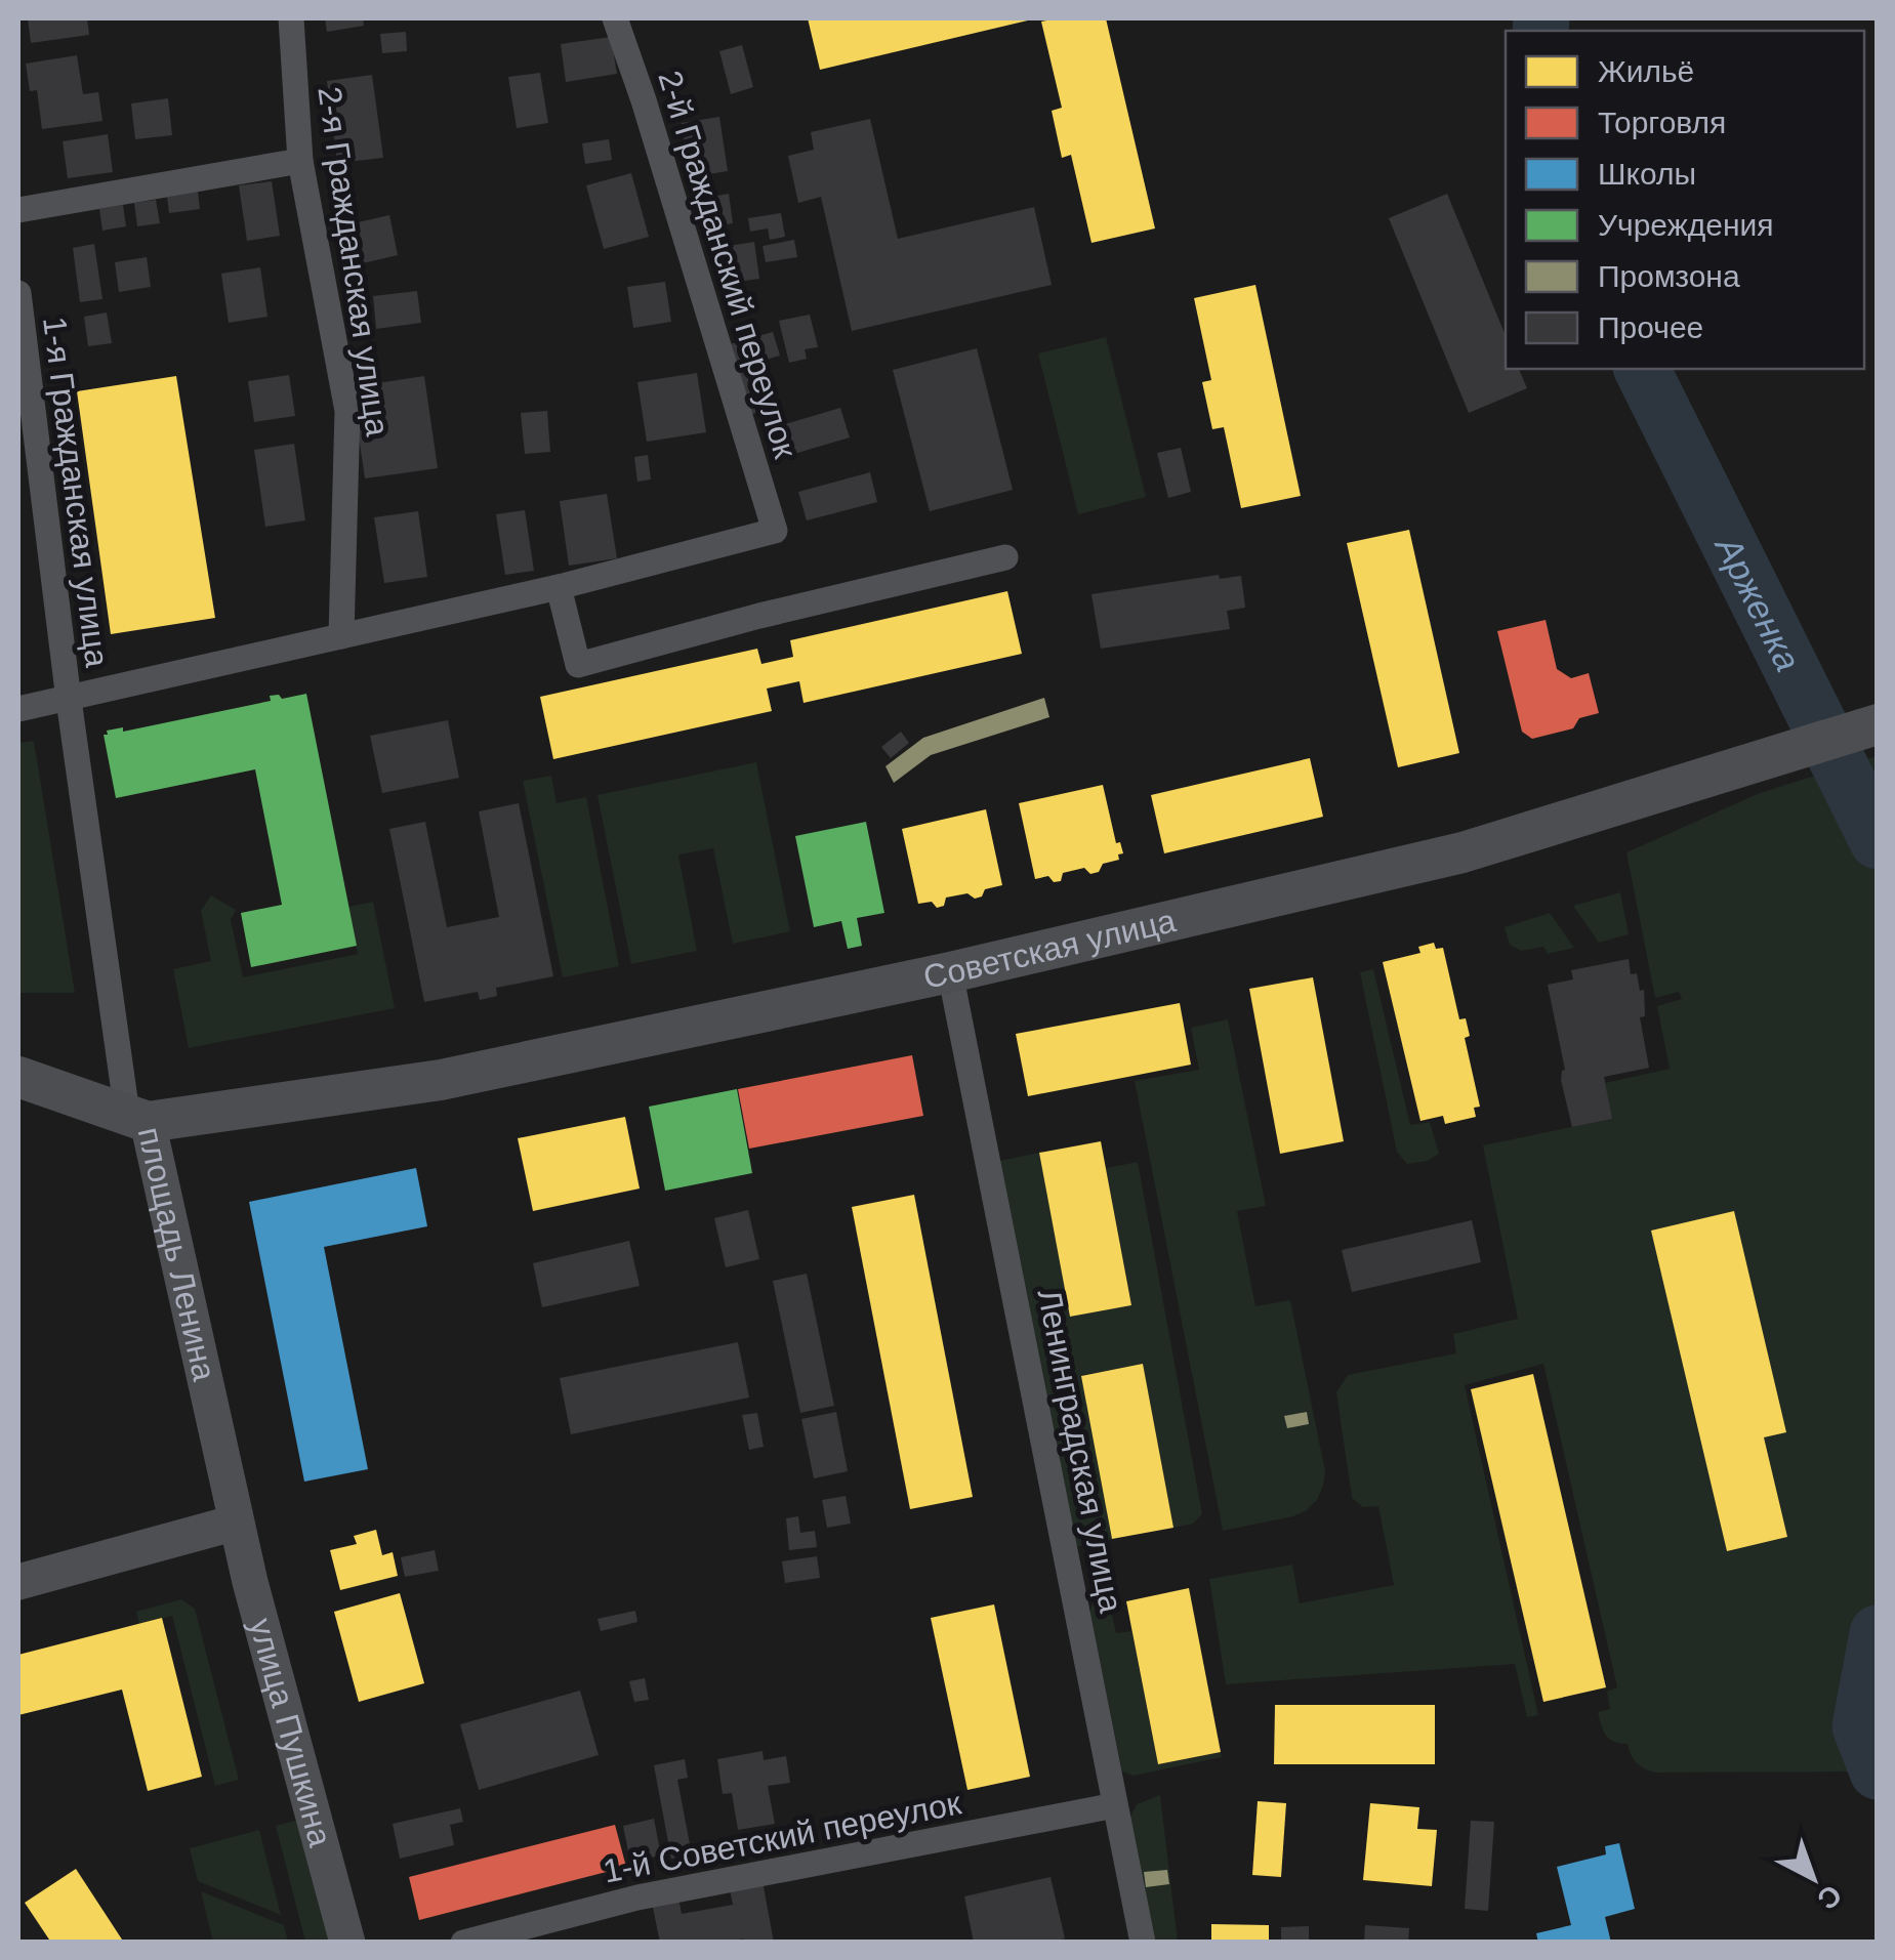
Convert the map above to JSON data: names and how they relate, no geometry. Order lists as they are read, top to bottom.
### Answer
{
  "streets": {
    "main road": ["Советская улица", "площадь Ленина", "улица Пушкина"],
    "street": [
      "2-я Гражданская улица",
      "2-й Гражданский переулок",
      "1-я Гражданская улица",
      "Ленинградская улица",
      "1-й Советский переулок"
    ]
  },
  "crossings": [
    ["1-я Гражданская улица", "Советская улица"],
    ["1-я Гражданская улица", "площадь Ленина"],
    ["Советская улица", "площадь Ленина"],
    ["Советская улица", "Ленинградская улица"],
    ["площадь Ленина", "улица Пушкина"],
    ["Ленинградская улица", "1-й Советский переулок"]
  ],
  "water": ["Арженка"],
  "legend": [
    "Жильё",
    "Торговля",
    "Школы",
    "Учреждения",
    "Промзона",
    "Прочее"
  ],
  "north": "bottom right"
}
